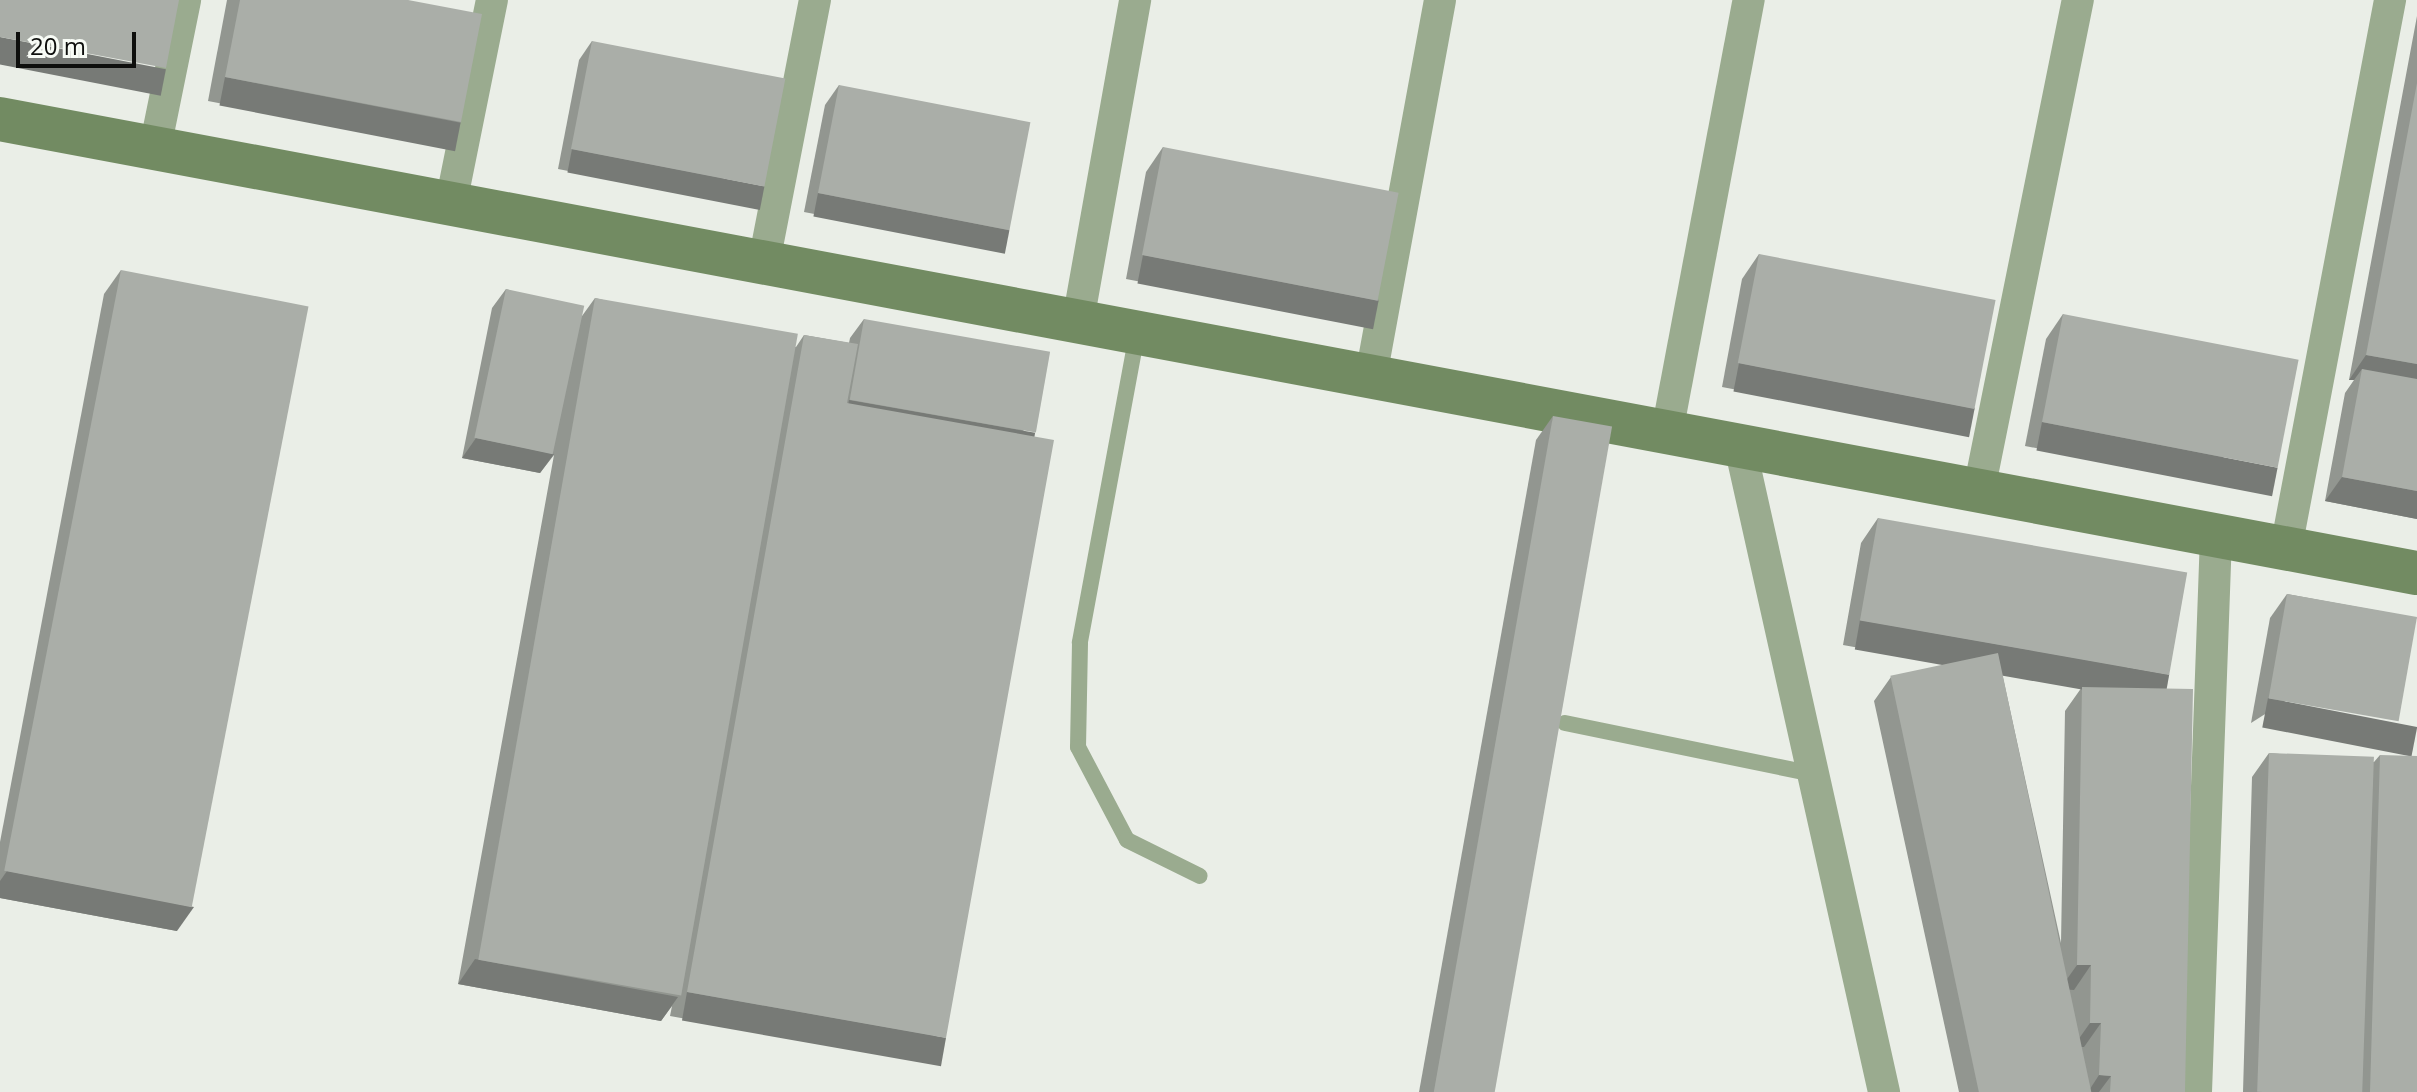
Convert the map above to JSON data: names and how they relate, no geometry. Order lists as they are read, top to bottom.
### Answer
{
  "scale_bar": "20 m"
}
